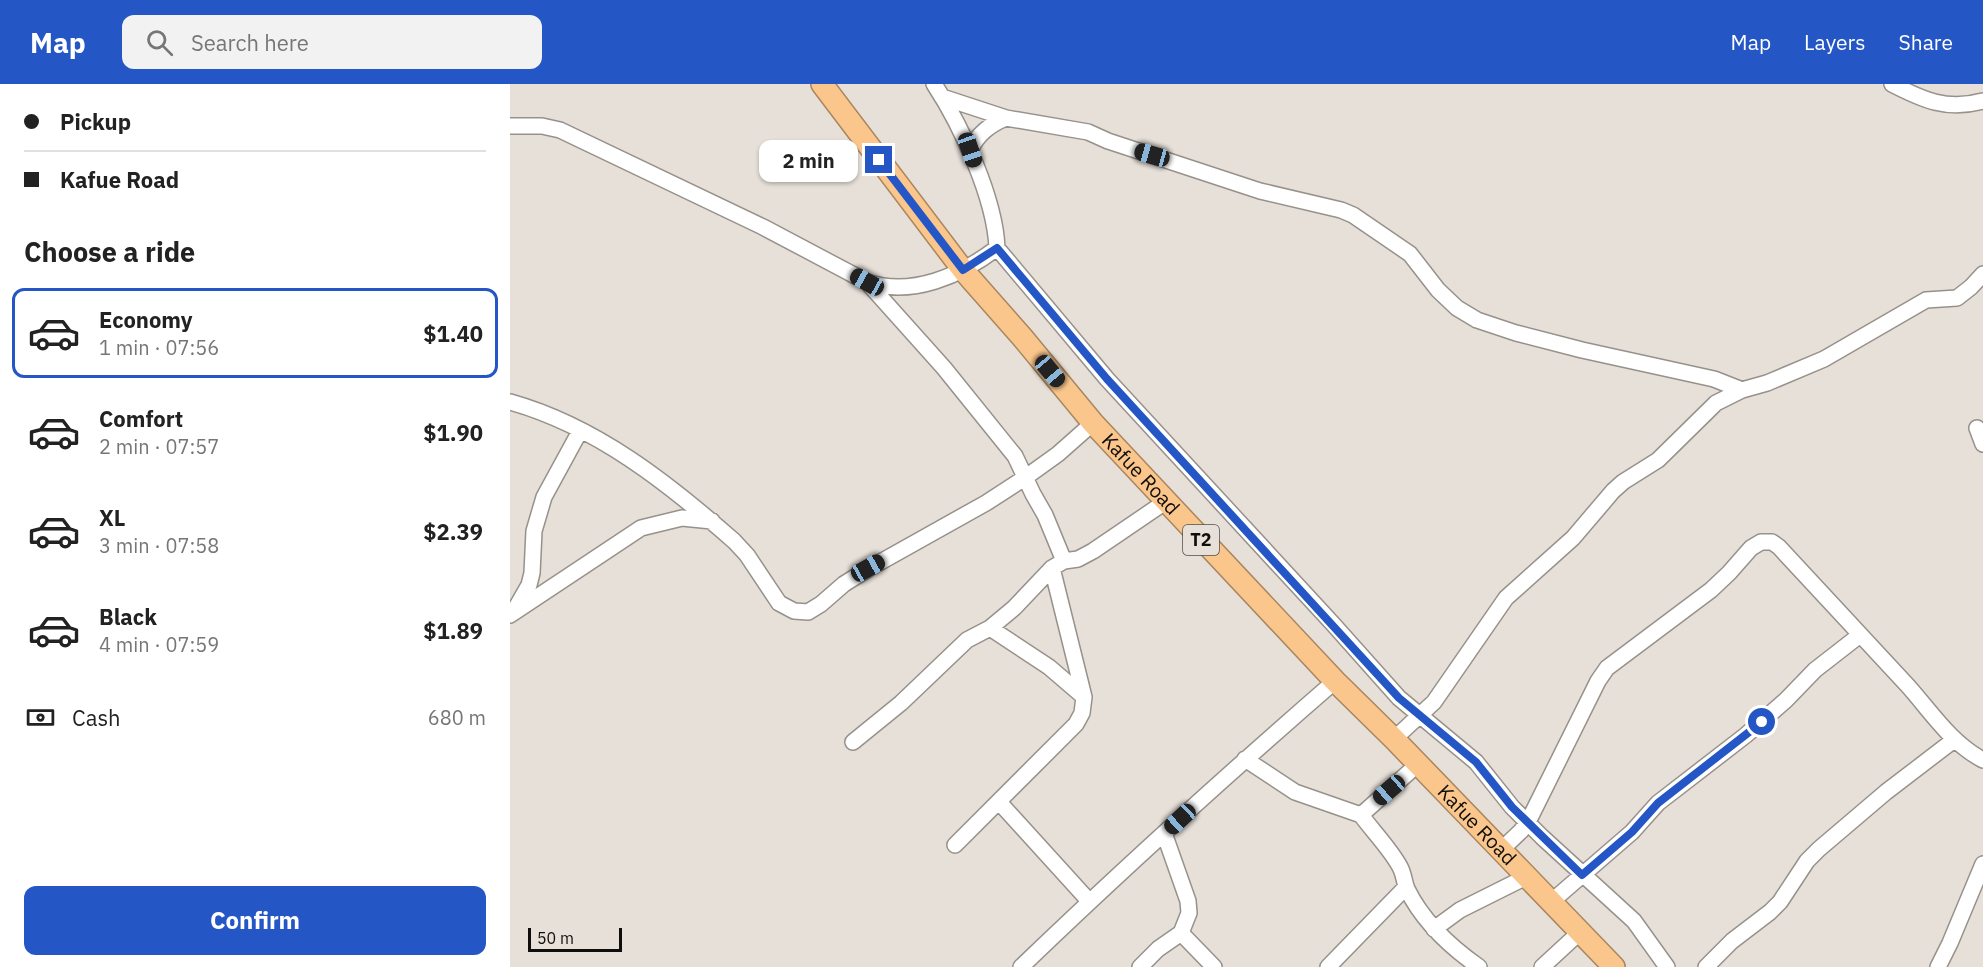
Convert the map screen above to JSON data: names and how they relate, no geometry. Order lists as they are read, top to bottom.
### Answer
{
  "streets": {
    "highway": ["Kafue Road", "T2"]
  },
  "scale_bar": "50 m",
  "page": {
    "header": "Map",
    "search": "Search here",
    "nav": ["Map", "Layers", "Share"],
    "banner": ["Pickup", "Kafue Road"],
    "bubble": "2 min",
    "heading": "Choose a ride",
    "list": [
      {
        "name": "Economy",
        "note": "1 min · 07:56",
        "value": "$1.40"
      },
      {
        "name": "Comfort",
        "note": "2 min · 07:57",
        "value": "$1.90"
      },
      {
        "name": "XL",
        "note": "3 min · 07:58",
        "value": "$2.39"
      },
      {
        "name": "Black",
        "note": "4 min · 07:59",
        "value": "$1.89"
      }
    ],
    "pay": ["Cash", "680 m"],
    "buttons": "Confirm",
    "scale": "50 m"
  }
}
